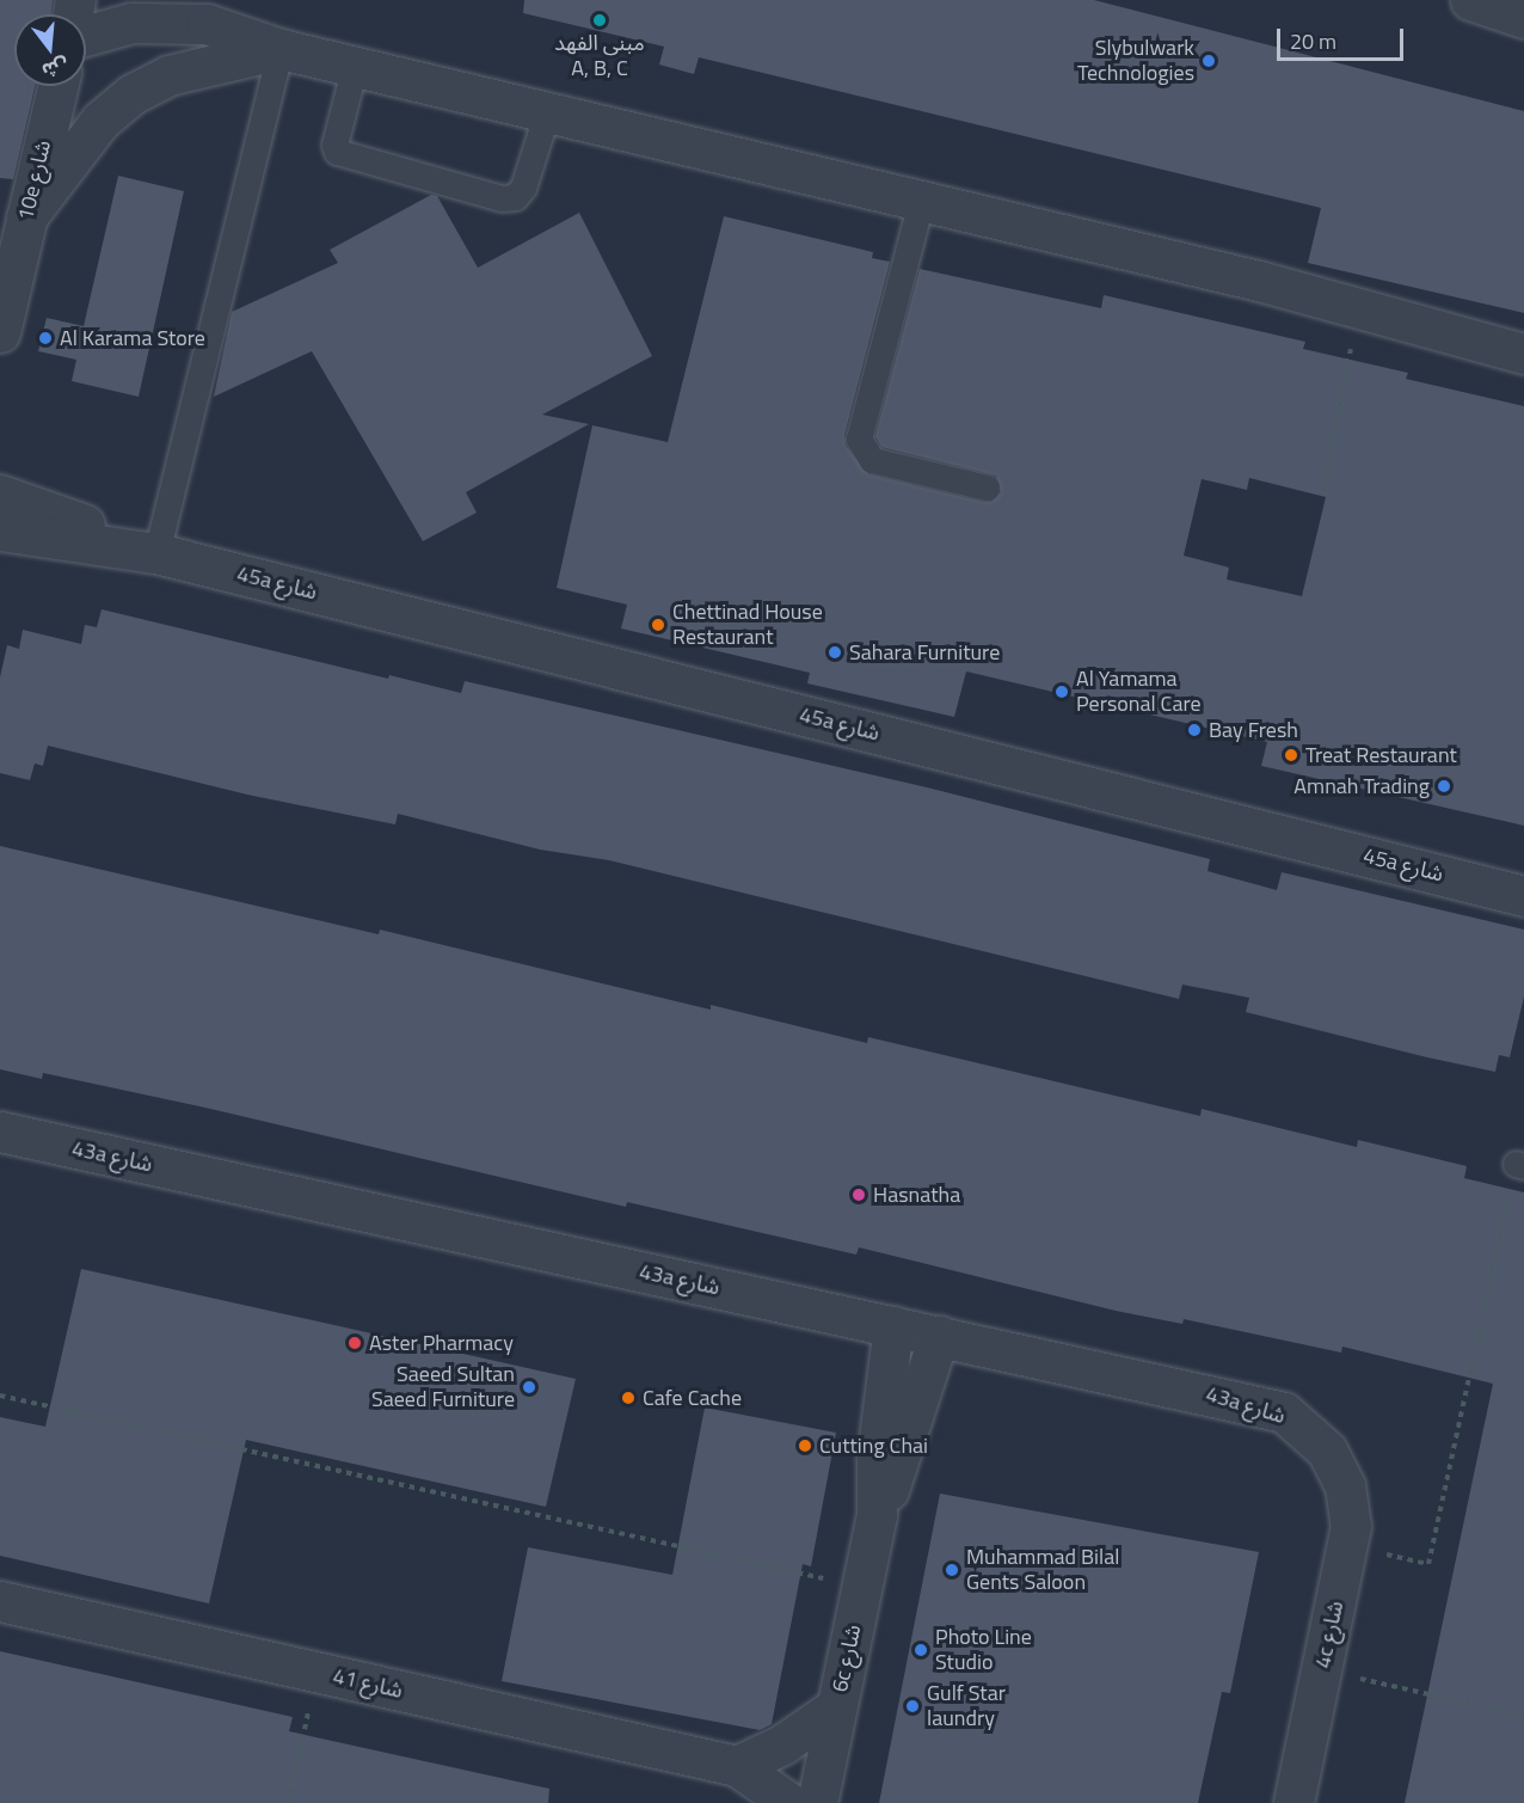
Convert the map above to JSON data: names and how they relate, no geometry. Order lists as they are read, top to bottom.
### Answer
{
  "streets": {
    "street": [
      "10e شارع",
      "45a شارع",
      "43a شارع",
      "4c شارع",
      "6c شارع",
      "شارع 41"
    ]
  },
  "crossings": [
    ["43a شارع", "4c شارع"],
    ["43a شارع", "6c شارع"]
  ],
  "places": [
    "مبنى الفهد A, B, C",
    "Slybulwark Technologies",
    "Al Karama Store",
    "Chettinad House Restaurant",
    "Sahara Furniture",
    "Al Yamama Personal Care",
    "Bay Fresh",
    "Treat Restaurant",
    "Amnah Trading",
    "Hasnatha",
    "Aster Pharmacy",
    "Saeed Sultan Saeed Furniture",
    "Cafe Cache",
    "Cutting Chai",
    "Muhammad Bilal Gents Saloon",
    "Photo Line Studio",
    "Gulf Star laundry"
  ],
  "scale_bar": "20 m",
  "north": "bottom"
}
